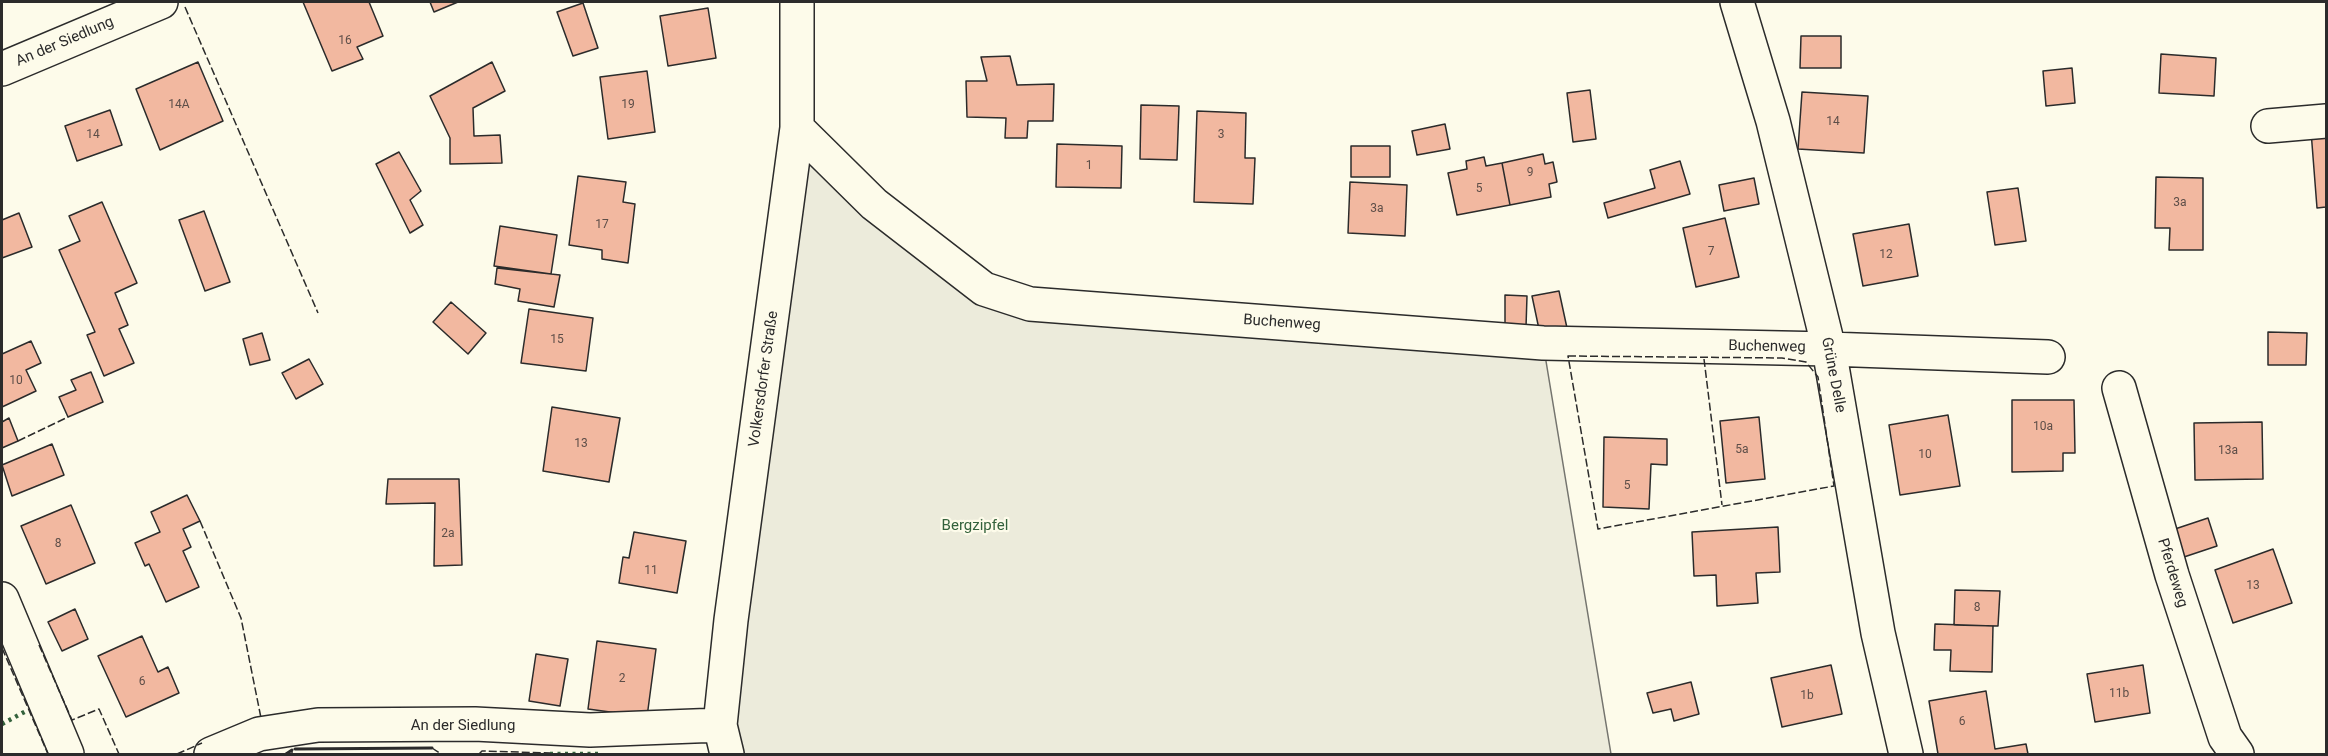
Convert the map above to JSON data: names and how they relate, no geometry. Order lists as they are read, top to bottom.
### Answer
{
  "streets": {
    "street": [
      "An der Siedlung",
      "Buchenweg",
      "Grüne Delle",
      "Volkersdorfer Straße",
      "Pferdeweg"
    ]
  },
  "crossings": [
    ["An der Siedlung", "Volkersdorfer Straße"],
    ["Buchenweg", "Grüne Delle"],
    ["Buchenweg", "Volkersdorfer Straße"]
  ],
  "parks": ["Bergzipfel"],
  "house_numbers": [
    "16",
    "14A",
    "19",
    "14",
    "14",
    "3",
    "1",
    "9",
    "5",
    "3a",
    "3a",
    "17",
    "7",
    "12",
    "15",
    "10",
    "10a",
    "13",
    "5a",
    "13a",
    "10",
    "5",
    "2a",
    "8",
    "11",
    "13",
    "8",
    "2",
    "6",
    "11b",
    "1b",
    "6"
  ]
}
